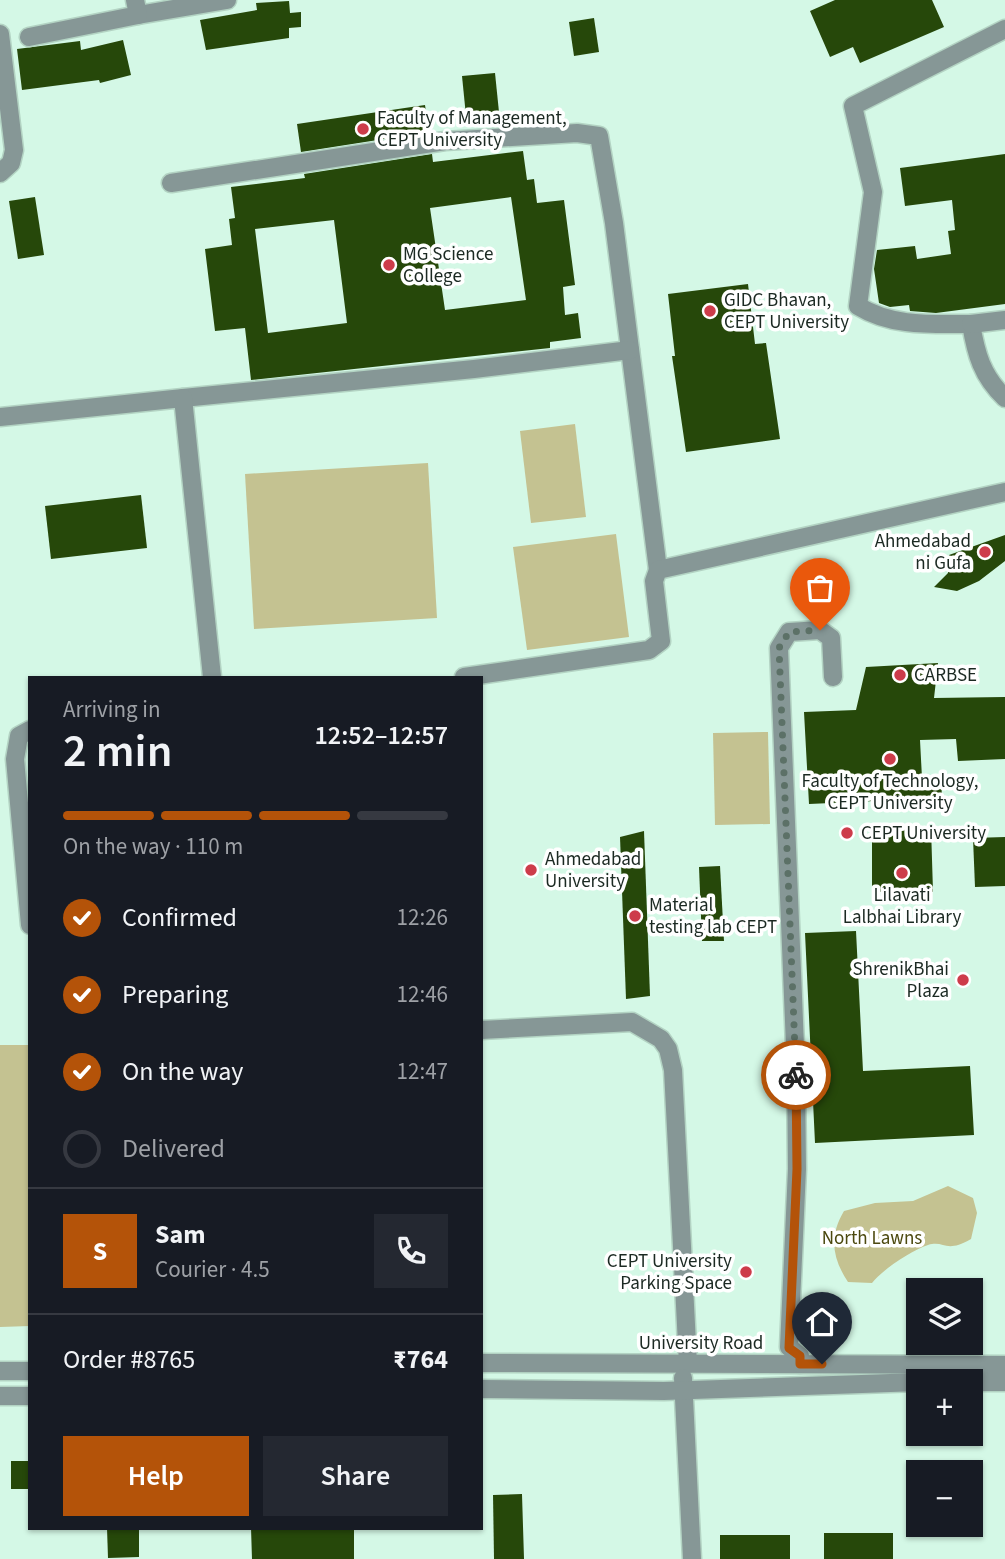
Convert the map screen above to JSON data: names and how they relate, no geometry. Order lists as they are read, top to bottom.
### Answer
{
  "streets": {
    "street": ["University Road"]
  },
  "parks": ["North Lawns"],
  "places": [
    "Faculty of Management, CEPT University",
    "MG Science College",
    "GIDC Bhavan, CEPT University",
    "Ahmedabad ni Gufa",
    "CARBSE",
    "Faculty of Technology, CEPT University",
    "CEPT University",
    "Ahmedabad University",
    "Lilavati Lalbhai Library",
    "Material testing lab CEPT",
    "ShrenikBhai Plaza",
    "CEPT University Parking Space"
  ],
  "page": {
    "heading": ["2 min", "Arriving in", "12:52–12:57"],
    "panel": [
      "Sam",
      "Courier · 4.5",
      "Order #8765",
      "₹764"
    ],
    "bar": "On the way · 110 m",
    "list": [
      ["Confirmed", "12:26"],
      ["Preparing", "12:46"],
      ["On the way", "12:47"],
      "Delivered"
    ],
    "round": "S",
    "map_buttons": ["+", "−"],
    "buttons": ["Help", "Share"]
  }
}
